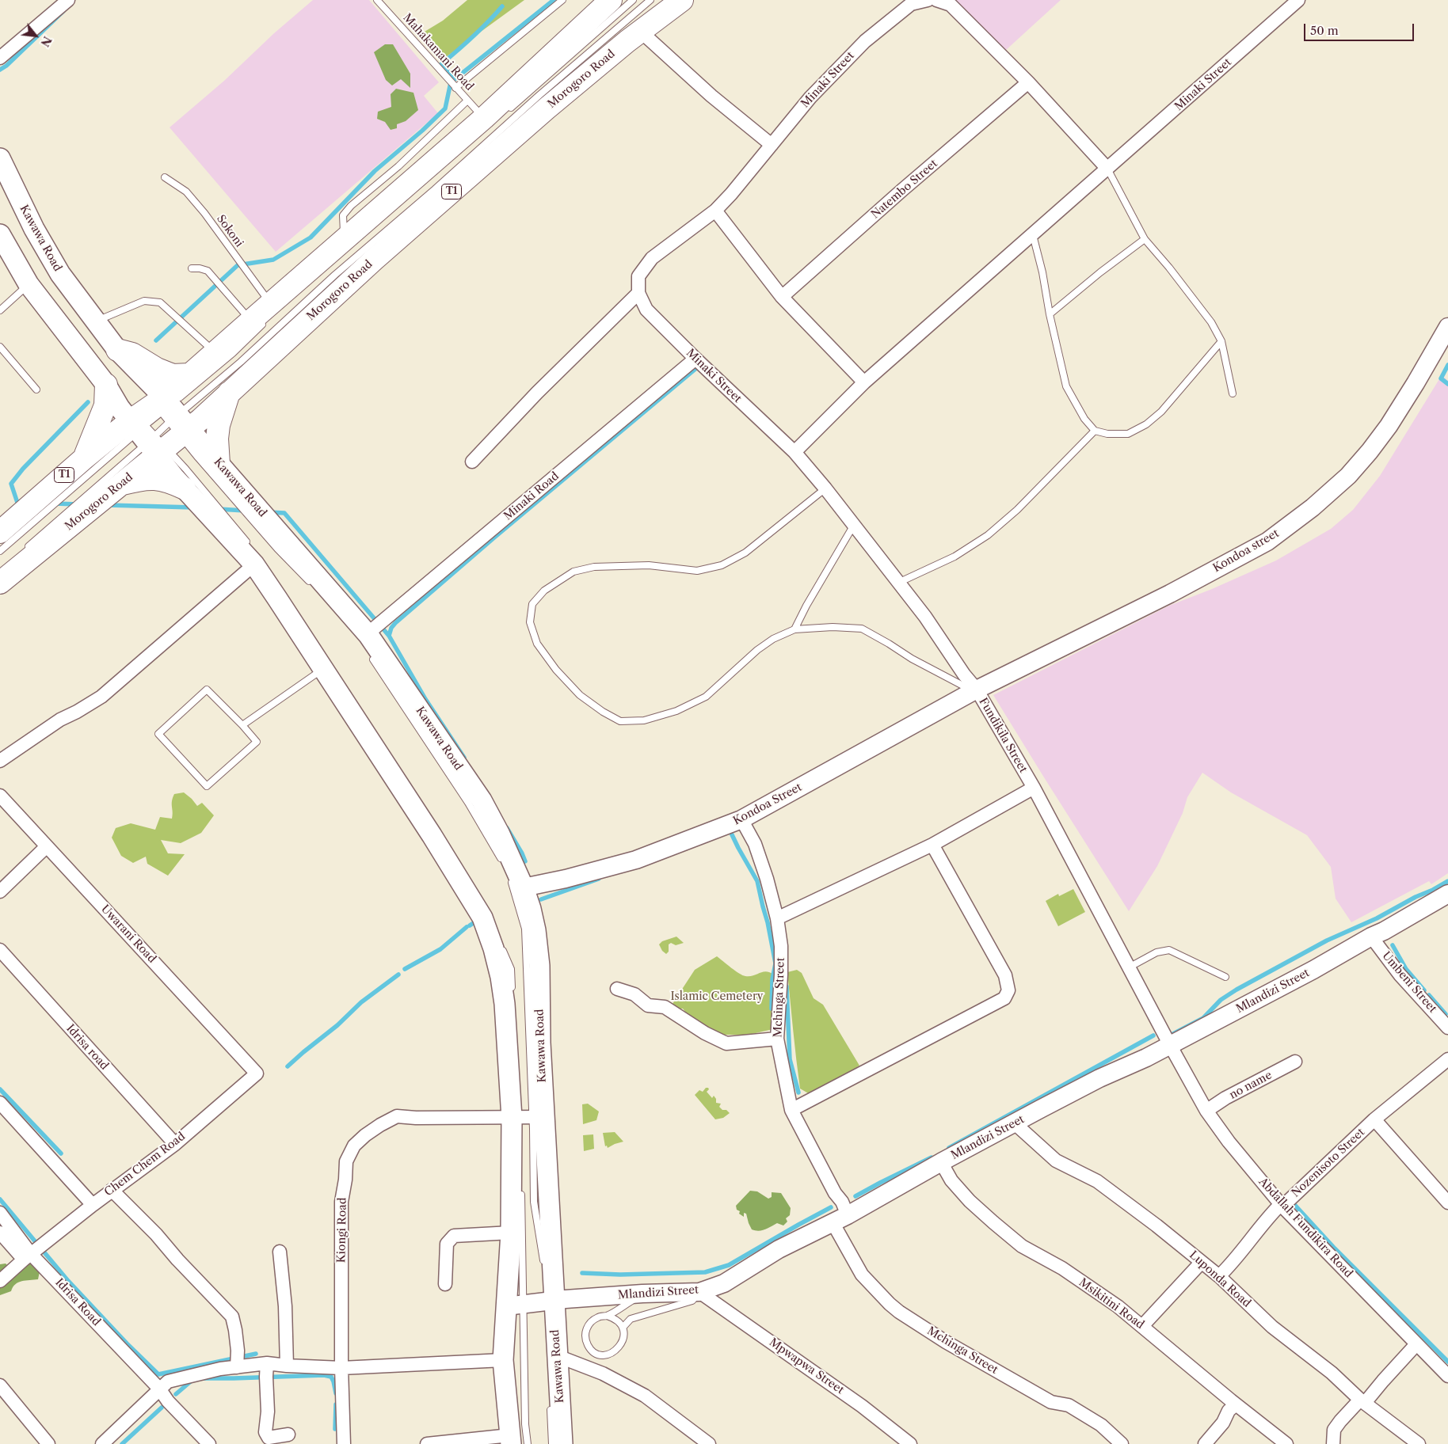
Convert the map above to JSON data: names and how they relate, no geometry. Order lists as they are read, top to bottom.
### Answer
{
  "streets": {
    "highway": ["Morogoro Road", "T1"],
    "main road": ["Kawawa Road"],
    "street": [
      "Minaki Street",
      "Natembo Street",
      "Minaki Road",
      "Kondoa street",
      "Fundikila Street",
      "Kondoa Street",
      "Uwarani Road",
      "Umbeni Street",
      "Mlandizi Street",
      "Mchinga Street",
      "Idrisa road",
      "no name",
      "Nozenisoto Street",
      "Chem Chem Road",
      "Abdallah Fundikira Road",
      "Kiongi Road",
      "Luponda Road",
      "Idrisa Road",
      "Msikitini Road",
      "Mpwapwa Street"
    ],
    "lane": ["Mahakamani Road", "Sokoni"]
  },
  "crossings": [
    ["Mahakamani Road", "Morogoro Road"],
    ["Morogoro Road", "Sokoni"],
    ["Morogoro Road", "Kawawa Road"],
    ["Minaki Street", "Minaki Road"],
    ["Minaki Street", "Fundikila Street"],
    ["Kawawa Road", "Minaki Road"],
    ["Kawawa Road", "Kondoa Street"],
    ["Kawawa Road", "Mlandizi Street"],
    ["Kawawa Road", "Kiongi Road"],
    ["Kondoa street", "Fundikila Street"],
    ["Kondoa street", "Kondoa Street"],
    ["Fundikila Street", "Kondoa Street"],
    ["Fundikila Street", "Mlandizi Street"],
    ["Fundikila Street", "Abdallah Fundikira Road"],
    ["Kondoa Street", "Mchinga Street"],
    ["Uwarani Road", "Chem Chem Road"],
    ["Umbeni Street", "Mlandizi Street"],
    ["Mlandizi Street", "Mchinga Street"],
    ["Mlandizi Street", "Abdallah Fundikira Road"],
    ["Mlandizi Street", "Luponda Road"],
    ["Mlandizi Street", "Msikitini Road"],
    ["Mlandizi Street", "Mpwapwa Street"],
    ["Idrisa road", "Chem Chem Road"],
    ["no name", "Abdallah Fundikira Road"],
    ["Nozenisoto Street", "Abdallah Fundikira Road"],
    ["Nozenisoto Street", "Luponda Road"],
    ["Chem Chem Road", "Idrisa Road"]
  ],
  "parks": ["Islamic Cemetery"],
  "scale_bar": "50 m",
  "north": "bottom right"
}
